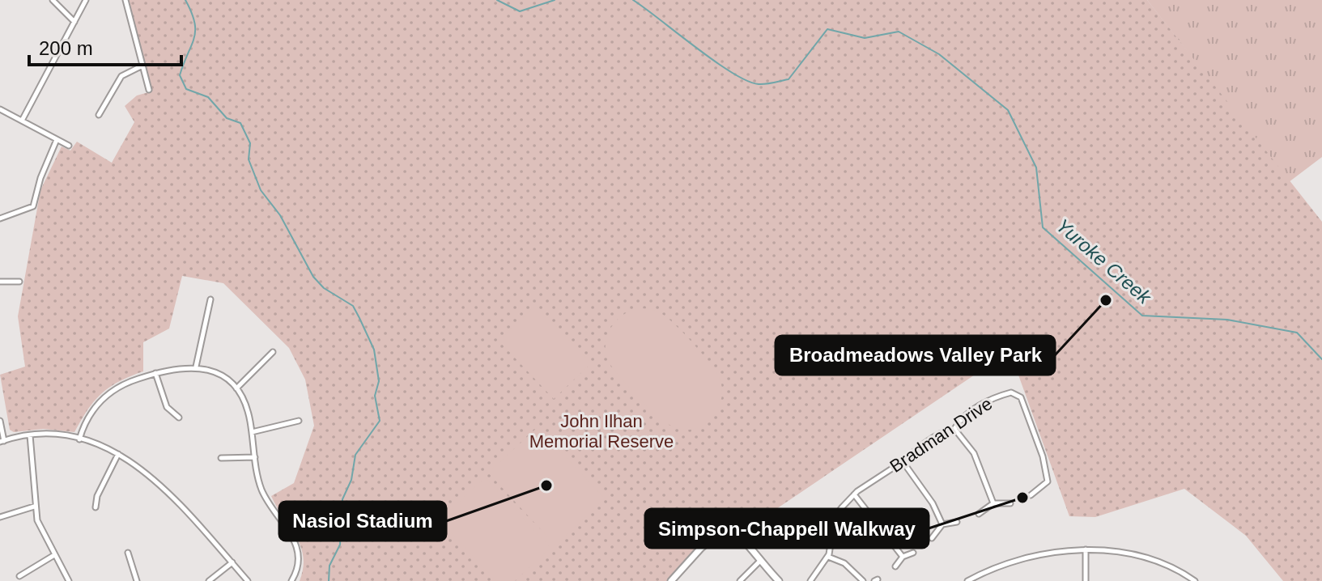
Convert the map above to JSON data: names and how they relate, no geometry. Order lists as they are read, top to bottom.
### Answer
{
  "streets": {
    "street": ["Bradman Drive"]
  },
  "water": ["Yuroke Creek"],
  "parks": ["John Ilhan Memorial Reserve"],
  "places": ["Broadmeadows Valley Park", "Nasiol Stadium", "Simpson-Chappell Walkway"],
  "scale_bar": "200 m"
}
